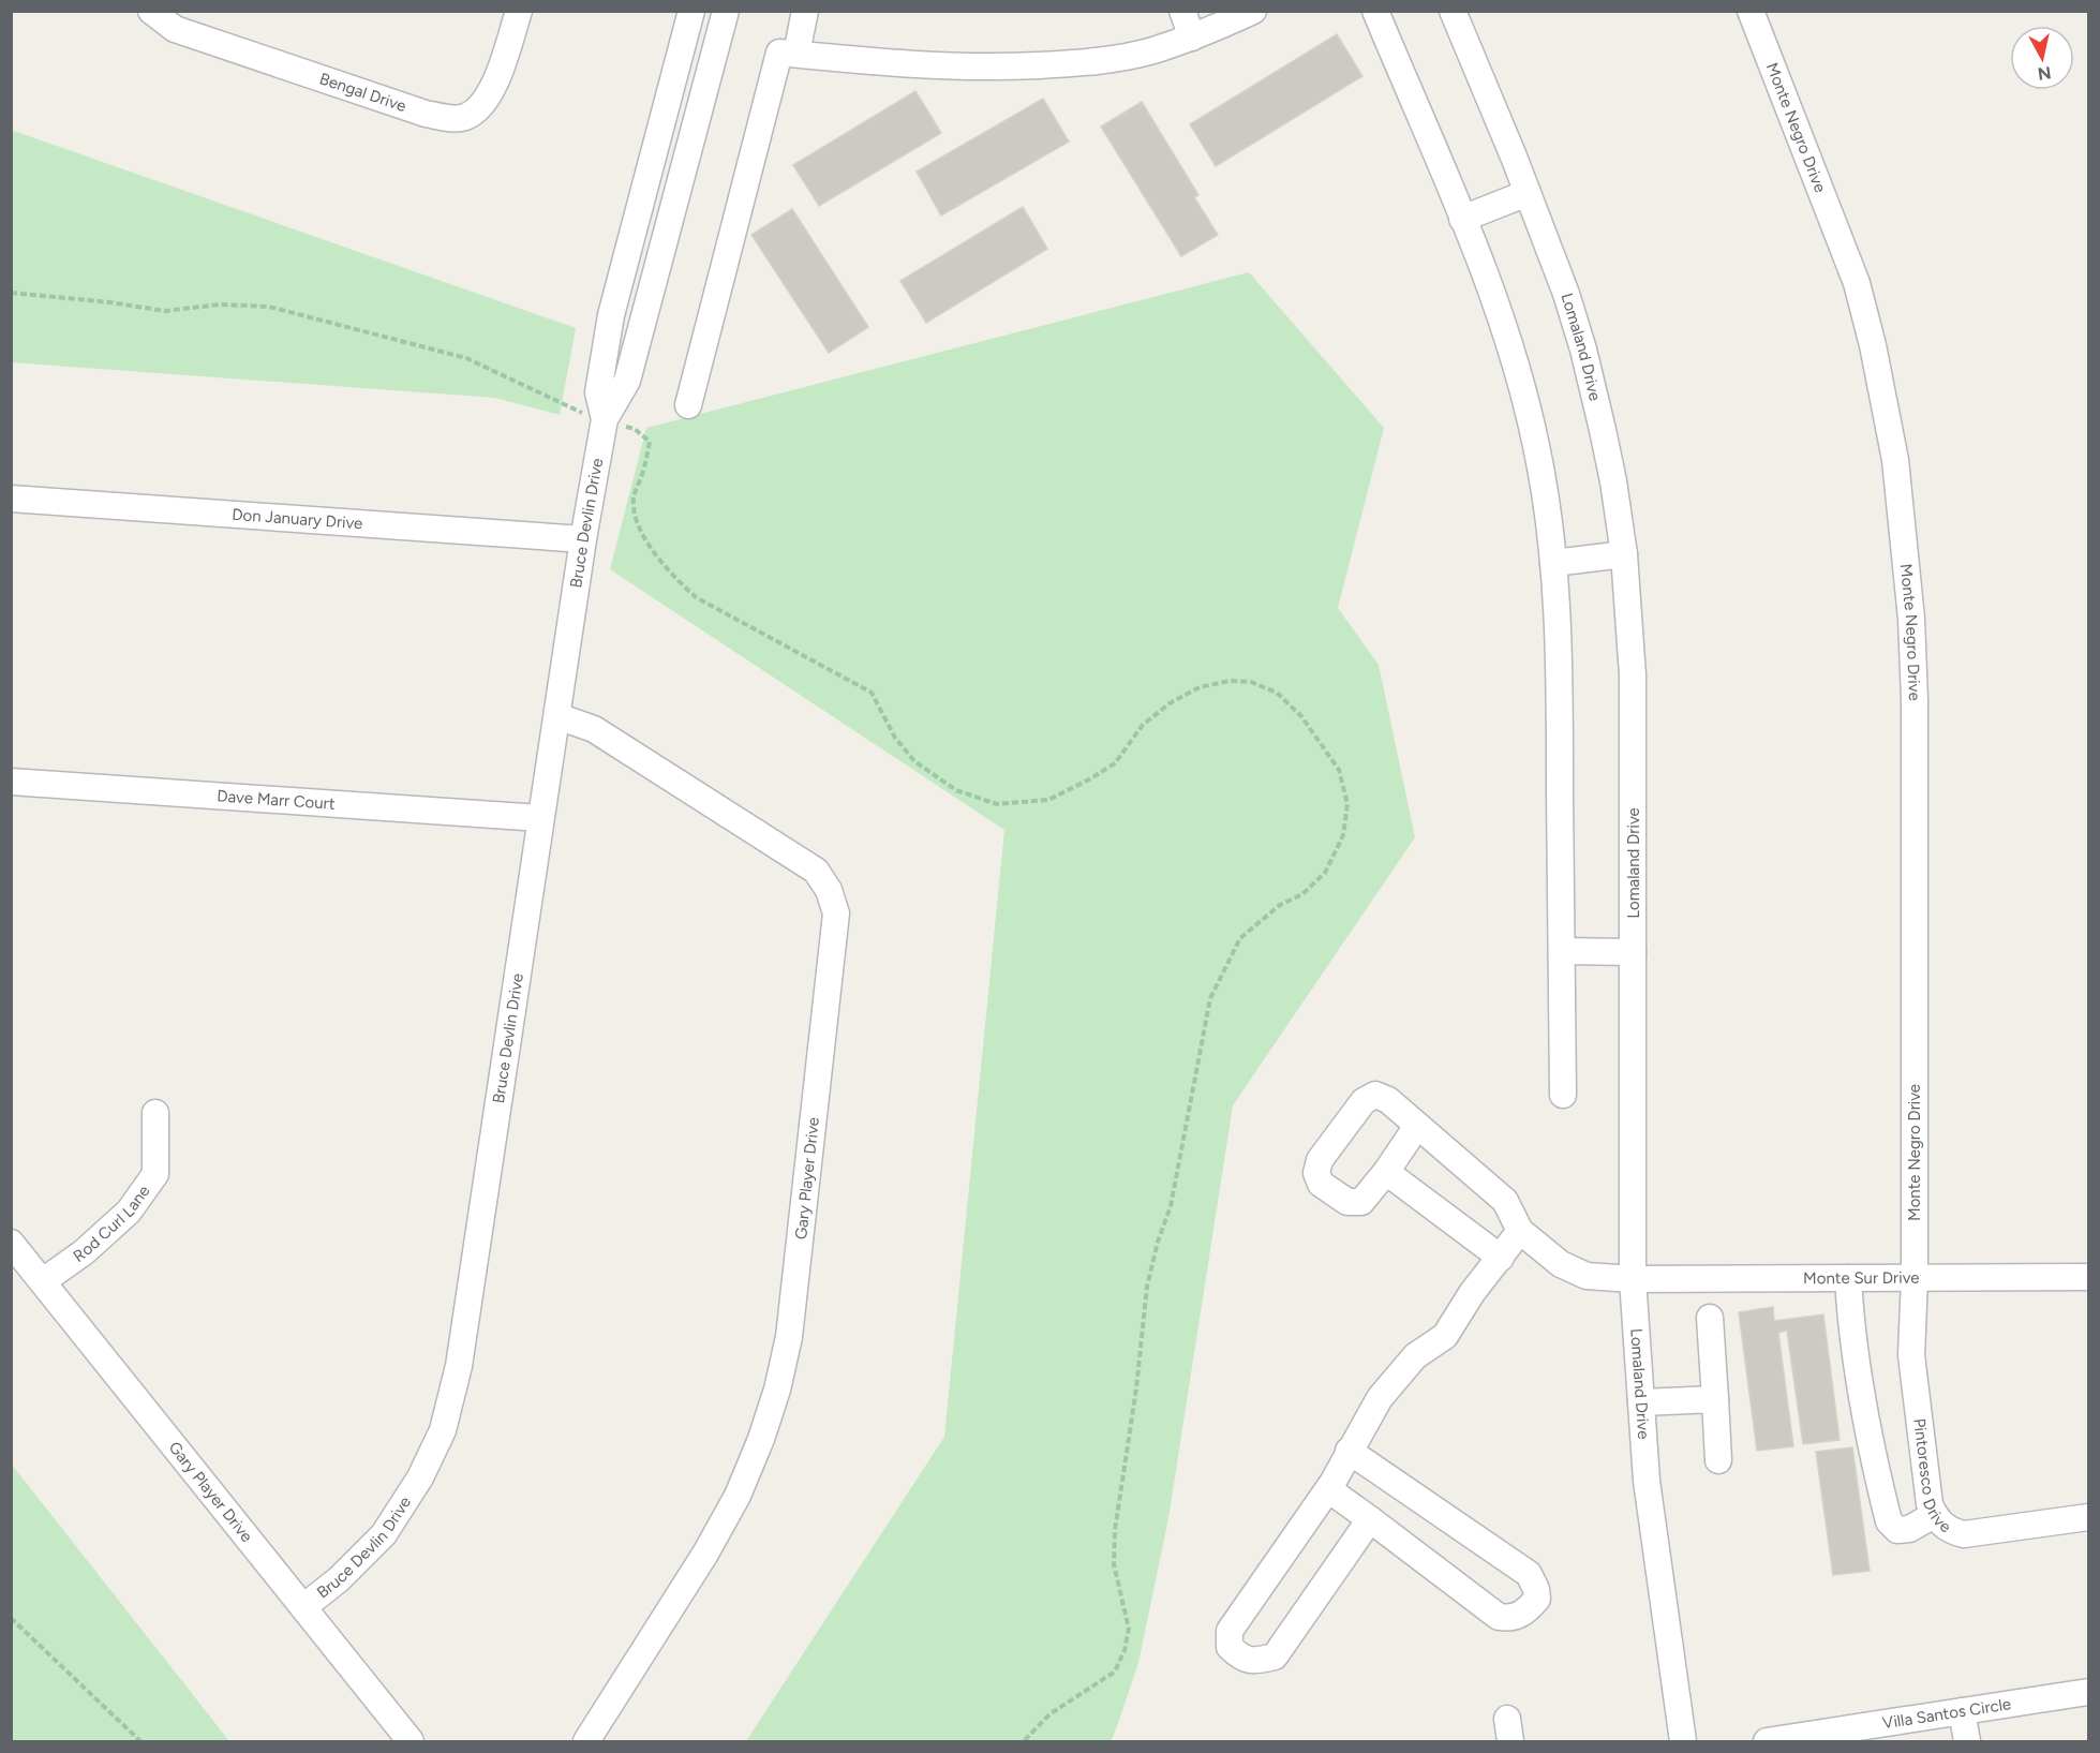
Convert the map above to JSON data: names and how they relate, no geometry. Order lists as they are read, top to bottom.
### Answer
{
  "streets": {
    "street": [
      "Bengal Drive",
      "Monte Negro Drive",
      "Lomaland Drive",
      "Don January Drive",
      "Bruce Devlin Drive",
      "Dave Marr Court",
      "Gary Player Drive",
      "Rod Curl Lane",
      "Monte Sur Drive",
      "Pintoresco Drive",
      "Villa Santos Circle"
    ]
  },
  "crossings": [
    ["Monte Negro Drive", "Monte Sur Drive"],
    ["Monte Negro Drive", "Pintoresco Drive"],
    ["Lomaland Drive", "Monte Sur Drive"],
    ["Don January Drive", "Bruce Devlin Drive"],
    ["Bruce Devlin Drive", "Dave Marr Court"],
    ["Bruce Devlin Drive", "Gary Player Drive"],
    ["Gary Player Drive", "Rod Curl Lane"],
    ["Monte Sur Drive", "Pintoresco Drive"]
  ],
  "north": "bottom"
}
